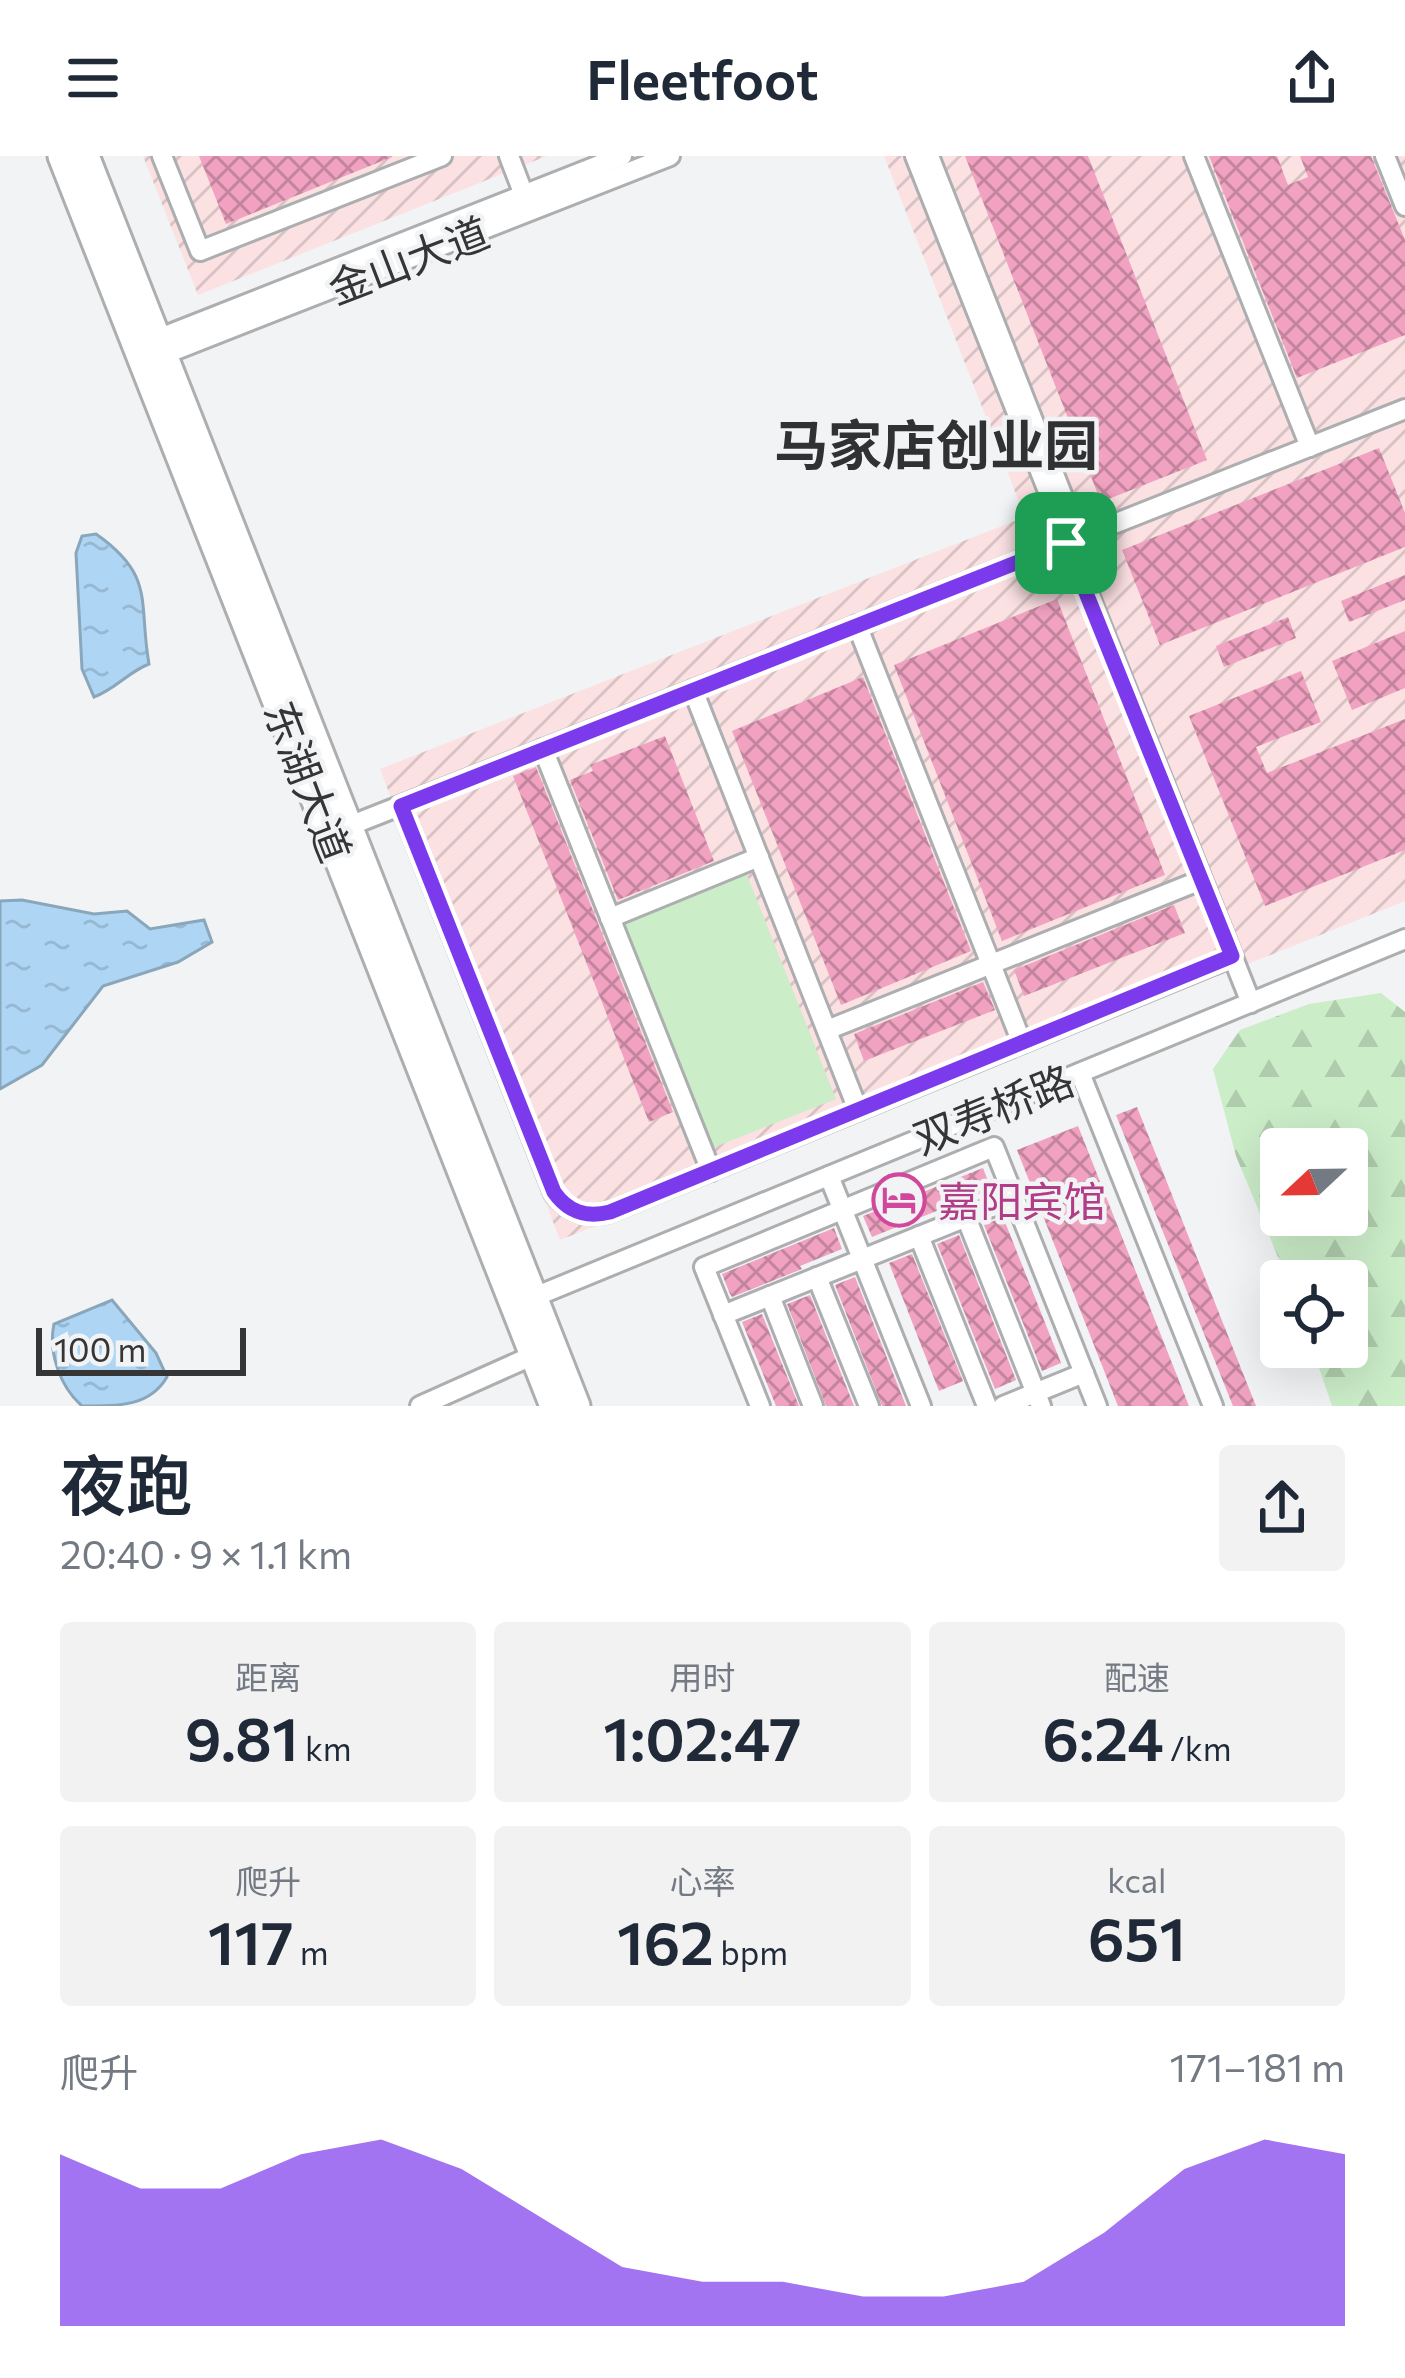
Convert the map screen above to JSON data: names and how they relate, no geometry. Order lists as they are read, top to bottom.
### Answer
{
  "streets": {
    "highway": ["东湖大道"],
    "street": ["金山大道", "双寿桥路"]
  },
  "crossings": [
    ["金山大道", "东湖大道"],
    ["东湖大道", "双寿桥路"]
  ],
  "districts": ["马家店创业园"],
  "places": {
    "hotel": ["嘉阳宾馆"]
  },
  "scale_bar": "100 m",
  "north": "left",
  "page": {
    "header": "Fleetfoot",
    "scale": "100 m",
    "heading": ["夜跑", "20:40 · 9 × 1.1 km"],
    "stats": [
      ["距离", "9.81 km"],
      ["用时", "1:02:47"],
      ["配速", "6:24 /km"],
      ["爬升", "117 m"],
      ["心率", "162 bpm"],
      ["kcal", "651"]
    ],
    "chart": ["爬升", "171–181 m"]
  }
}
